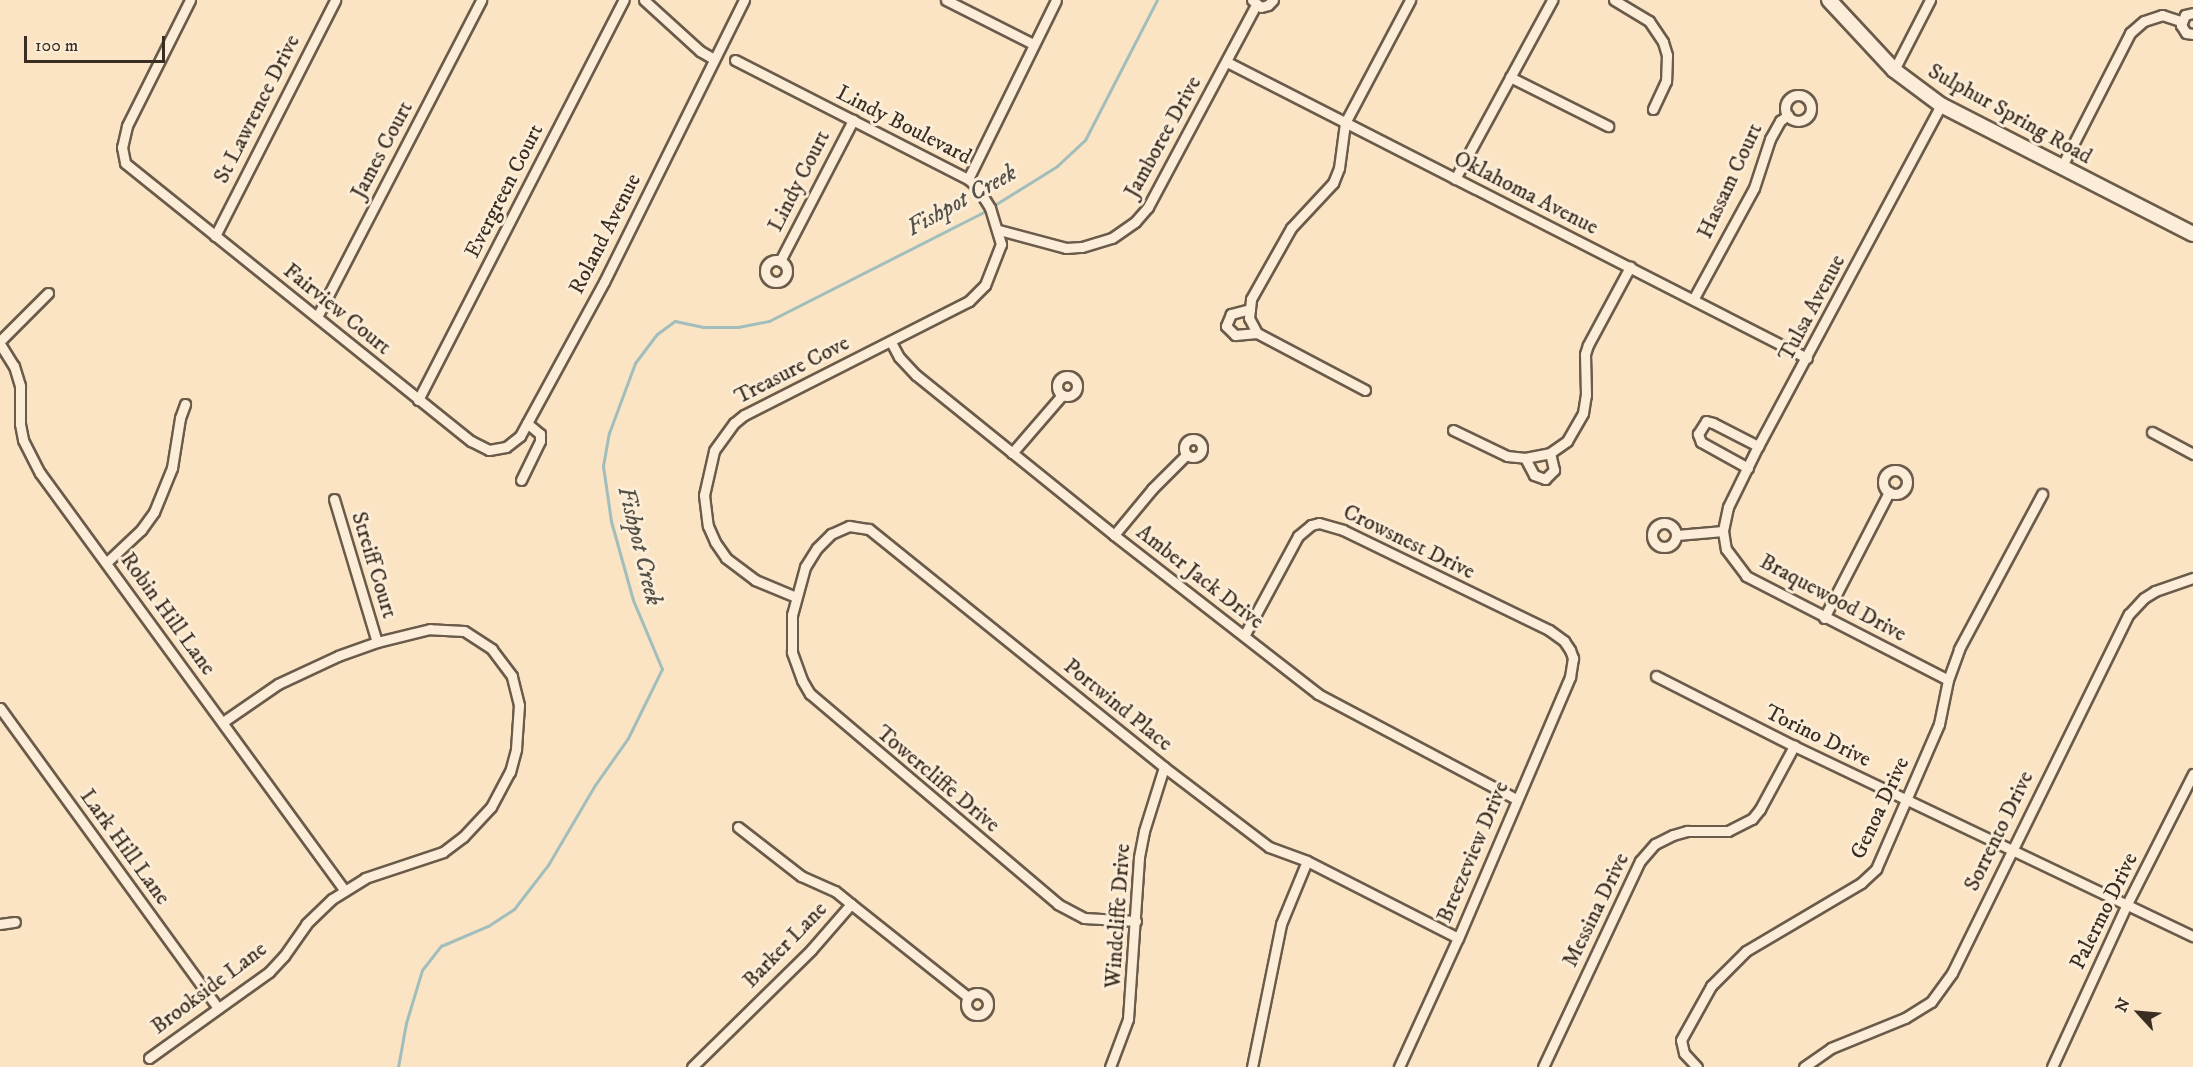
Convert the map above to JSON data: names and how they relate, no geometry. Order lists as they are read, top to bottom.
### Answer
{
  "streets": {
    "main road": ["Sulphur Spring Road"],
    "street": [
      "St Lawrence Drive",
      "Lindy Boulevard",
      "Jamboree Drive",
      "James Court",
      "Lindy Court",
      "Hassam Court",
      "Evergreen Court",
      "Oklahoma Avenue",
      "Roland Avenue",
      "Tulsa Avenue",
      "Fairview Court",
      "Treasure Cove",
      "Crowsnest Drive",
      "Streiff Court",
      "Amber Jack Drive",
      "Braquewood Drive",
      "Robin Hill Lane",
      "Portwind Place",
      "Torino Drive",
      "Towercliffe Drive",
      "Genoa Drive",
      "Sorrento Drive",
      "Lark Hill Lane",
      "Breezeview Drive",
      "Messina Drive",
      "Palermo Drive",
      "Windcliffe Drive",
      "Barker Lane",
      "Brookside Lane"
    ]
  },
  "crossings": [
    ["St Lawrence Drive", "Fairview Court"],
    ["Sulphur Spring Road", "Tulsa Avenue"],
    ["Lindy Boulevard", "Jamboree Drive"],
    ["Lindy Boulevard", "Lindy Court"],
    ["Lindy Boulevard", "Treasure Cove"],
    ["Jamboree Drive", "Oklahoma Avenue"],
    ["James Court", "Fairview Court"],
    ["Hassam Court", "Oklahoma Avenue"],
    ["Evergreen Court", "Fairview Court"],
    ["Oklahoma Avenue", "Tulsa Avenue"],
    ["Roland Avenue", "Fairview Court"],
    ["Tulsa Avenue", "Braquewood Drive"],
    ["Treasure Cove", "Amber Jack Drive"],
    ["Treasure Cove", "Portwind Place"],
    ["Treasure Cove", "Towercliffe Drive"],
    ["Crowsnest Drive", "Amber Jack Drive"],
    ["Crowsnest Drive", "Breezeview Drive"],
    ["Streiff Court", "Brookside Lane"],
    ["Amber Jack Drive", "Breezeview Drive"],
    ["Braquewood Drive", "Genoa Drive"],
    ["Robin Hill Lane", "Brookside Lane"],
    ["Portwind Place", "Towercliffe Drive"],
    ["Portwind Place", "Breezeview Drive"],
    ["Portwind Place", "Windcliffe Drive"],
    ["Torino Drive", "Genoa Drive"],
    ["Torino Drive", "Sorrento Drive"],
    ["Torino Drive", "Messina Drive"],
    ["Torino Drive", "Palermo Drive"],
    ["Towercliffe Drive", "Windcliffe Drive"],
    ["Lark Hill Lane", "Brookside Lane"]
  ],
  "water": ["Fishpot Creek"],
  "scale_bar": "100 m",
  "north": "top left"
}
